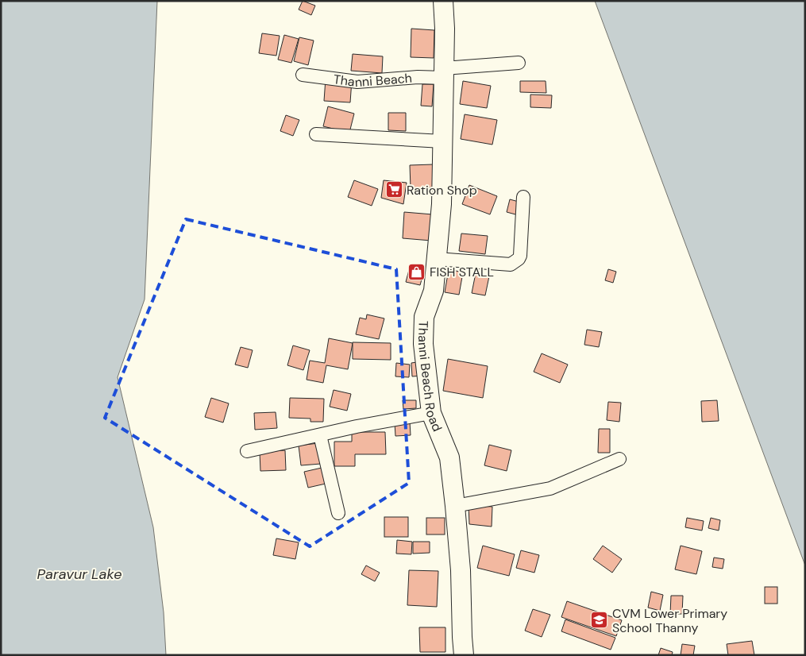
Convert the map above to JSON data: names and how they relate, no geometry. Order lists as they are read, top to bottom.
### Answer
{
  "streets": {
    "main road": ["Thanni Beach Road"],
    "street": ["Thanni Beach"]
  },
  "crossings": [
    ["Thanni Beach", "Thanni Beach Road"]
  ],
  "water": ["Paravur Lake"],
  "places": {
    "supermarket": ["Ration Shop"],
    "shop": ["FISH STALL"],
    "school or university": ["CVM Lower Primary School Thanny"]
  }
}
